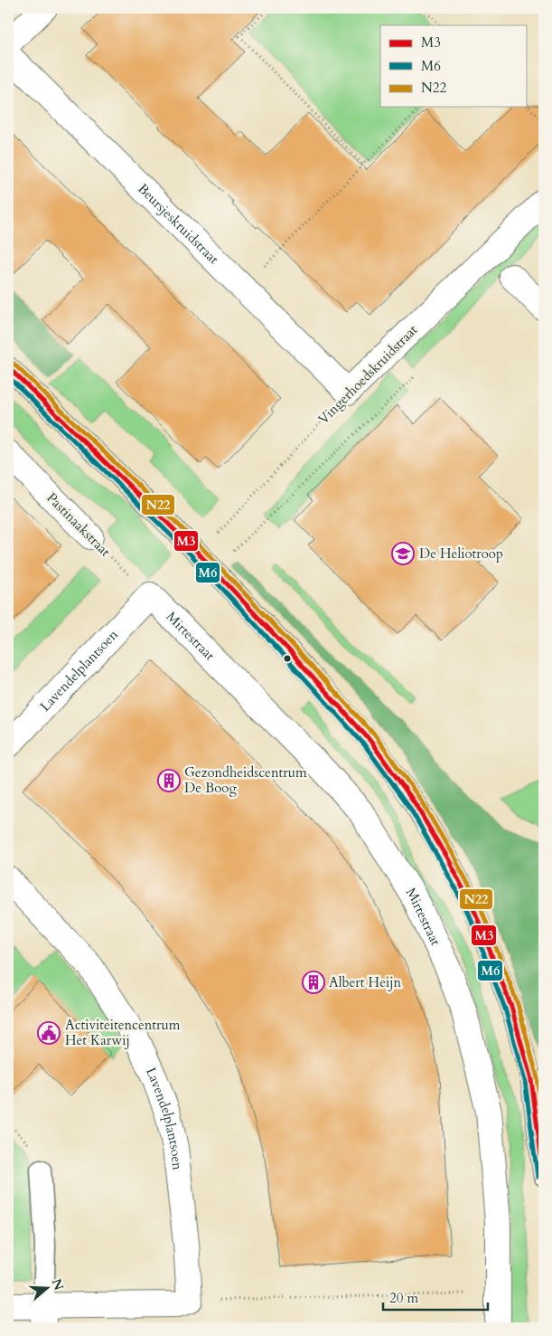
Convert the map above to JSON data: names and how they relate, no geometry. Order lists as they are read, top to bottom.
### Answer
{
  "streets": {
    "street": [
      "Beursjeskruidstraat",
      "Vingerhoedskruidstraat",
      "Pastinaakstraat",
      "Mirtestraat",
      "Lavendelplantsoen"
    ]
  },
  "crossings": [
    ["Beursjeskruidstraat", "Vingerhoedskruidstraat"],
    ["Pastinaakstraat", "Mirtestraat"],
    ["Pastinaakstraat", "Lavendelplantsoen"],
    ["Mirtestraat", "Lavendelplantsoen"]
  ],
  "places": {
    "school or university": ["De Heliotroop"],
    "building": ["Gezondheidscentrum De Boog", "Albert Heijn"],
    "public building": ["Activiteitencentrum Het Karwij"]
  },
  "lines": ["transit line N22", "transit line M3", "transit line M6"],
  "legend": ["M3", "M6", "N22"],
  "scale_bar": "20 m",
  "north": "right"
}
